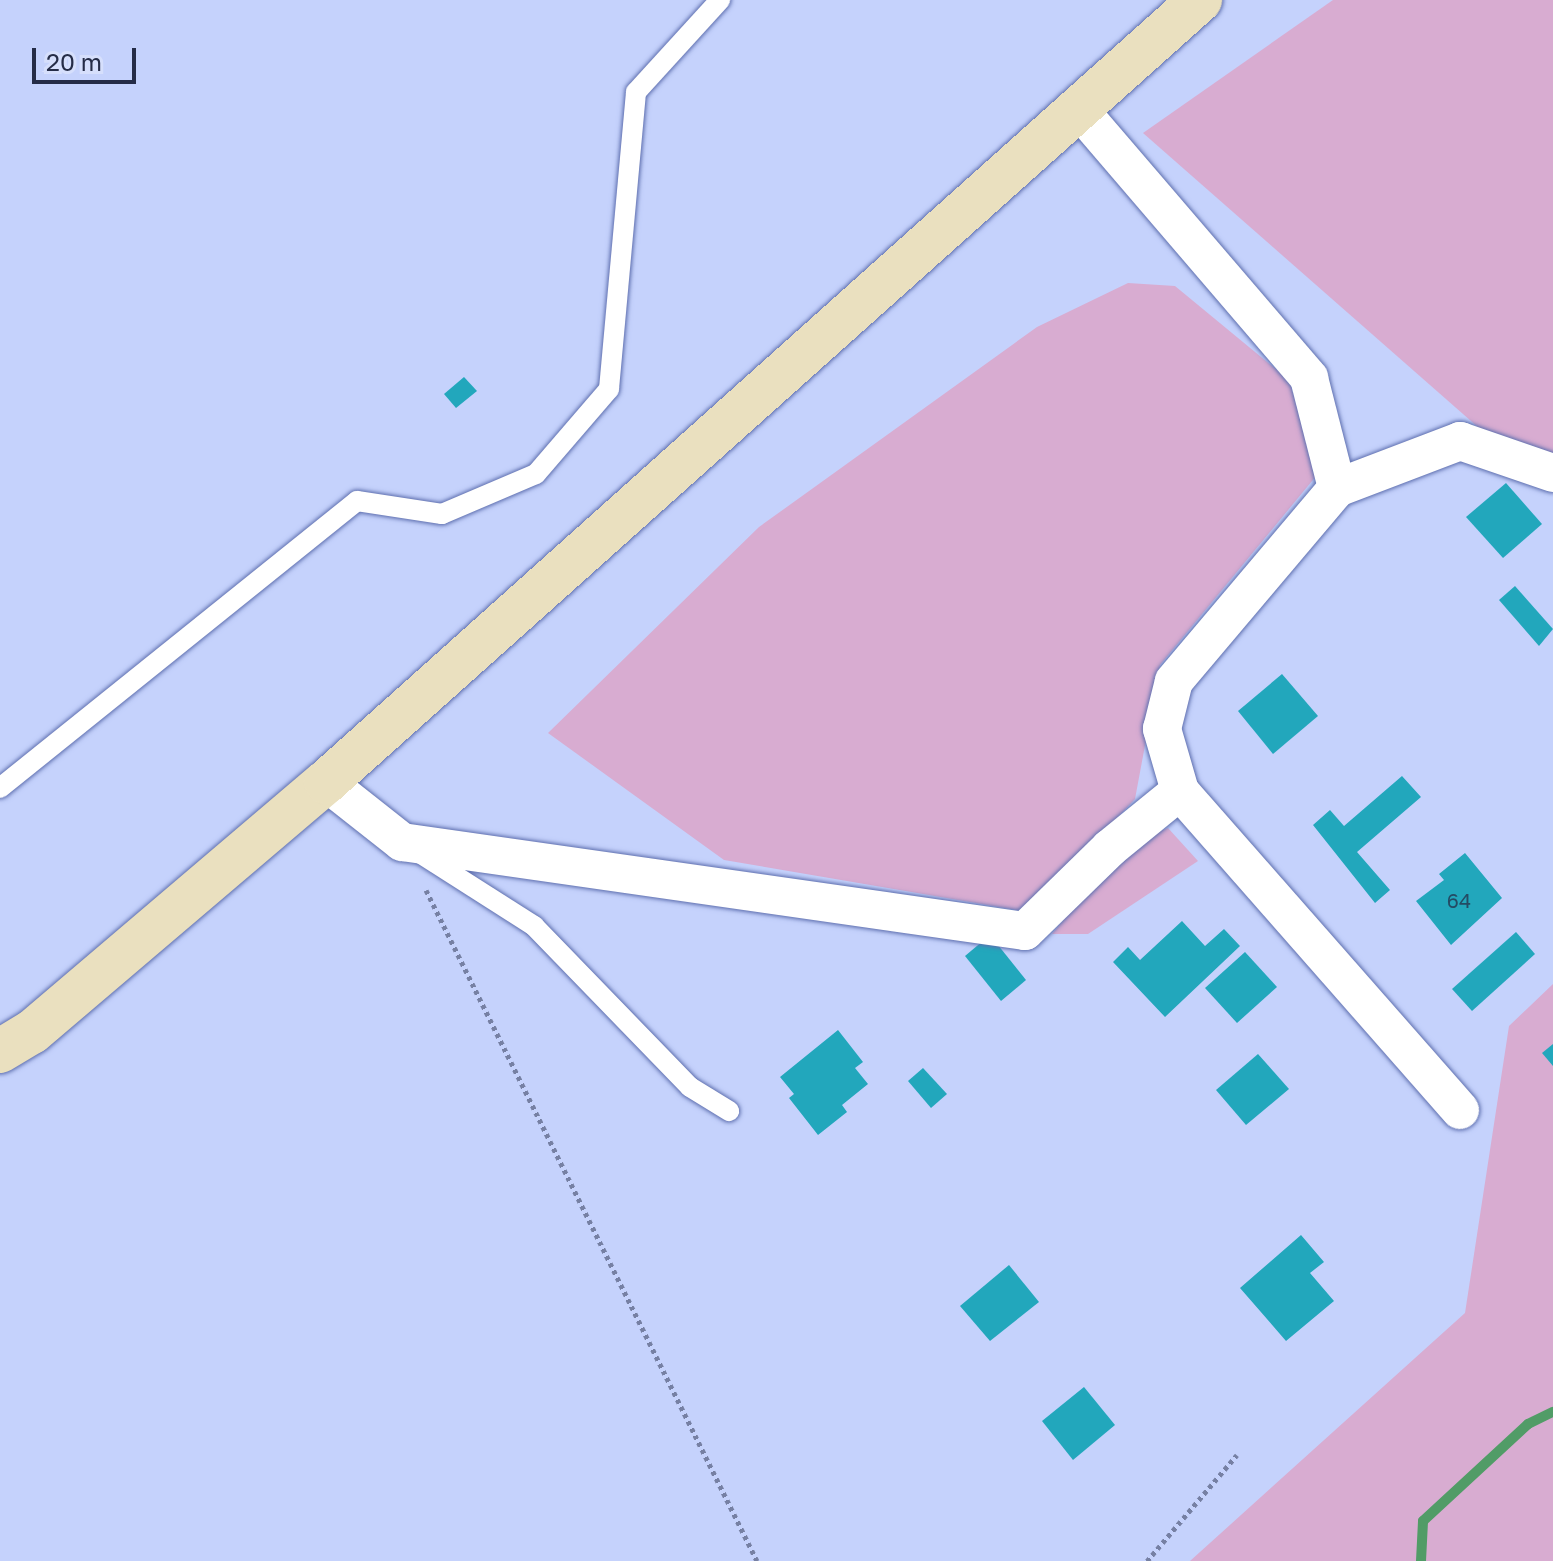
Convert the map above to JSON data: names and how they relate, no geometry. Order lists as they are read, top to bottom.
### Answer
{
  "house_numbers": ["64"],
  "scale_bar": "20 m"
}
